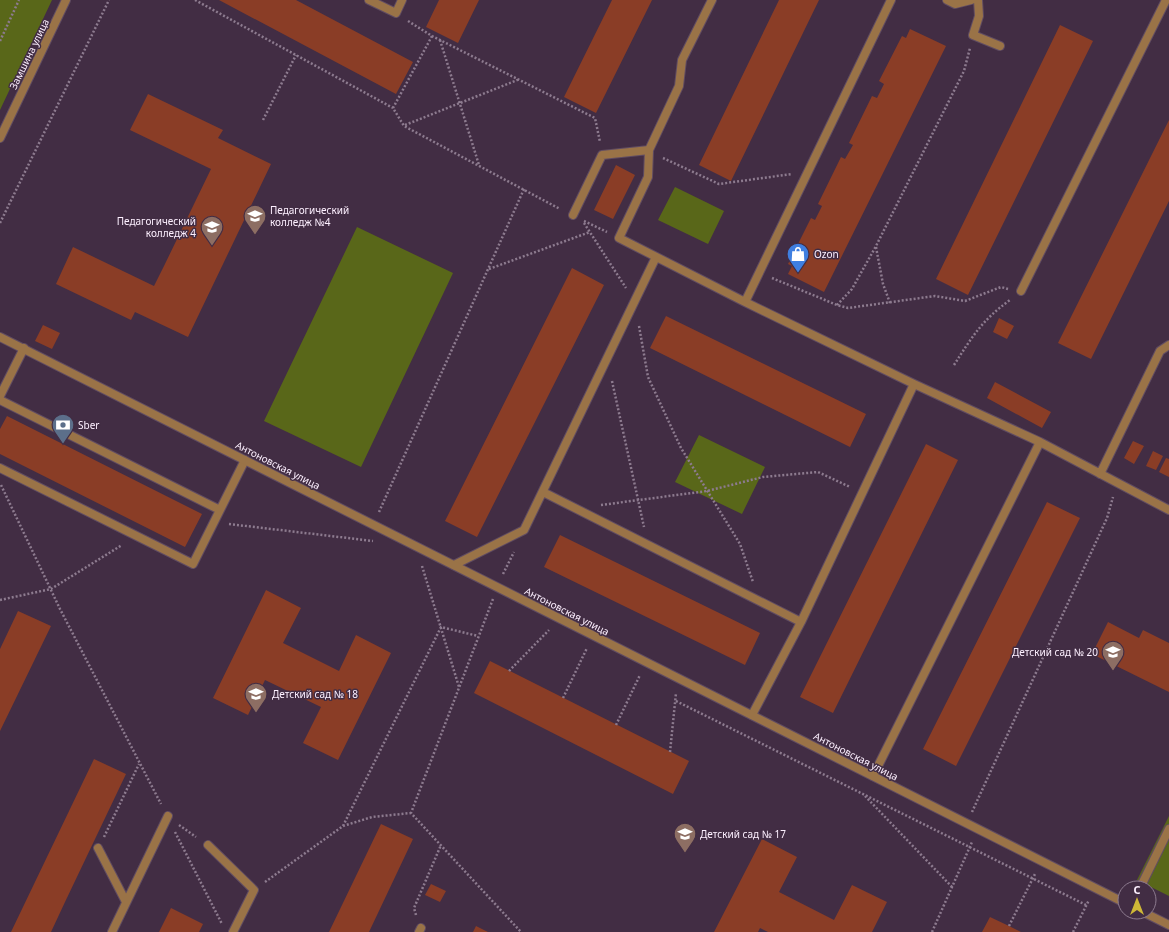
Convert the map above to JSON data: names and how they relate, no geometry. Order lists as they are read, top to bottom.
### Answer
{
  "streets": {
    "street": ["Замшина улица", "Антоновская улица"]
  },
  "places": {
    "school or university": [
      "Педагогический колледж №4",
      "Педагогический колледж 4",
      "Детский сад № 20",
      "Детский сад № 18",
      "Детский сад № 17"
    ],
    "shop": ["Ozon"],
    "bank": ["Sber"]
  },
  "north": "top"
}
